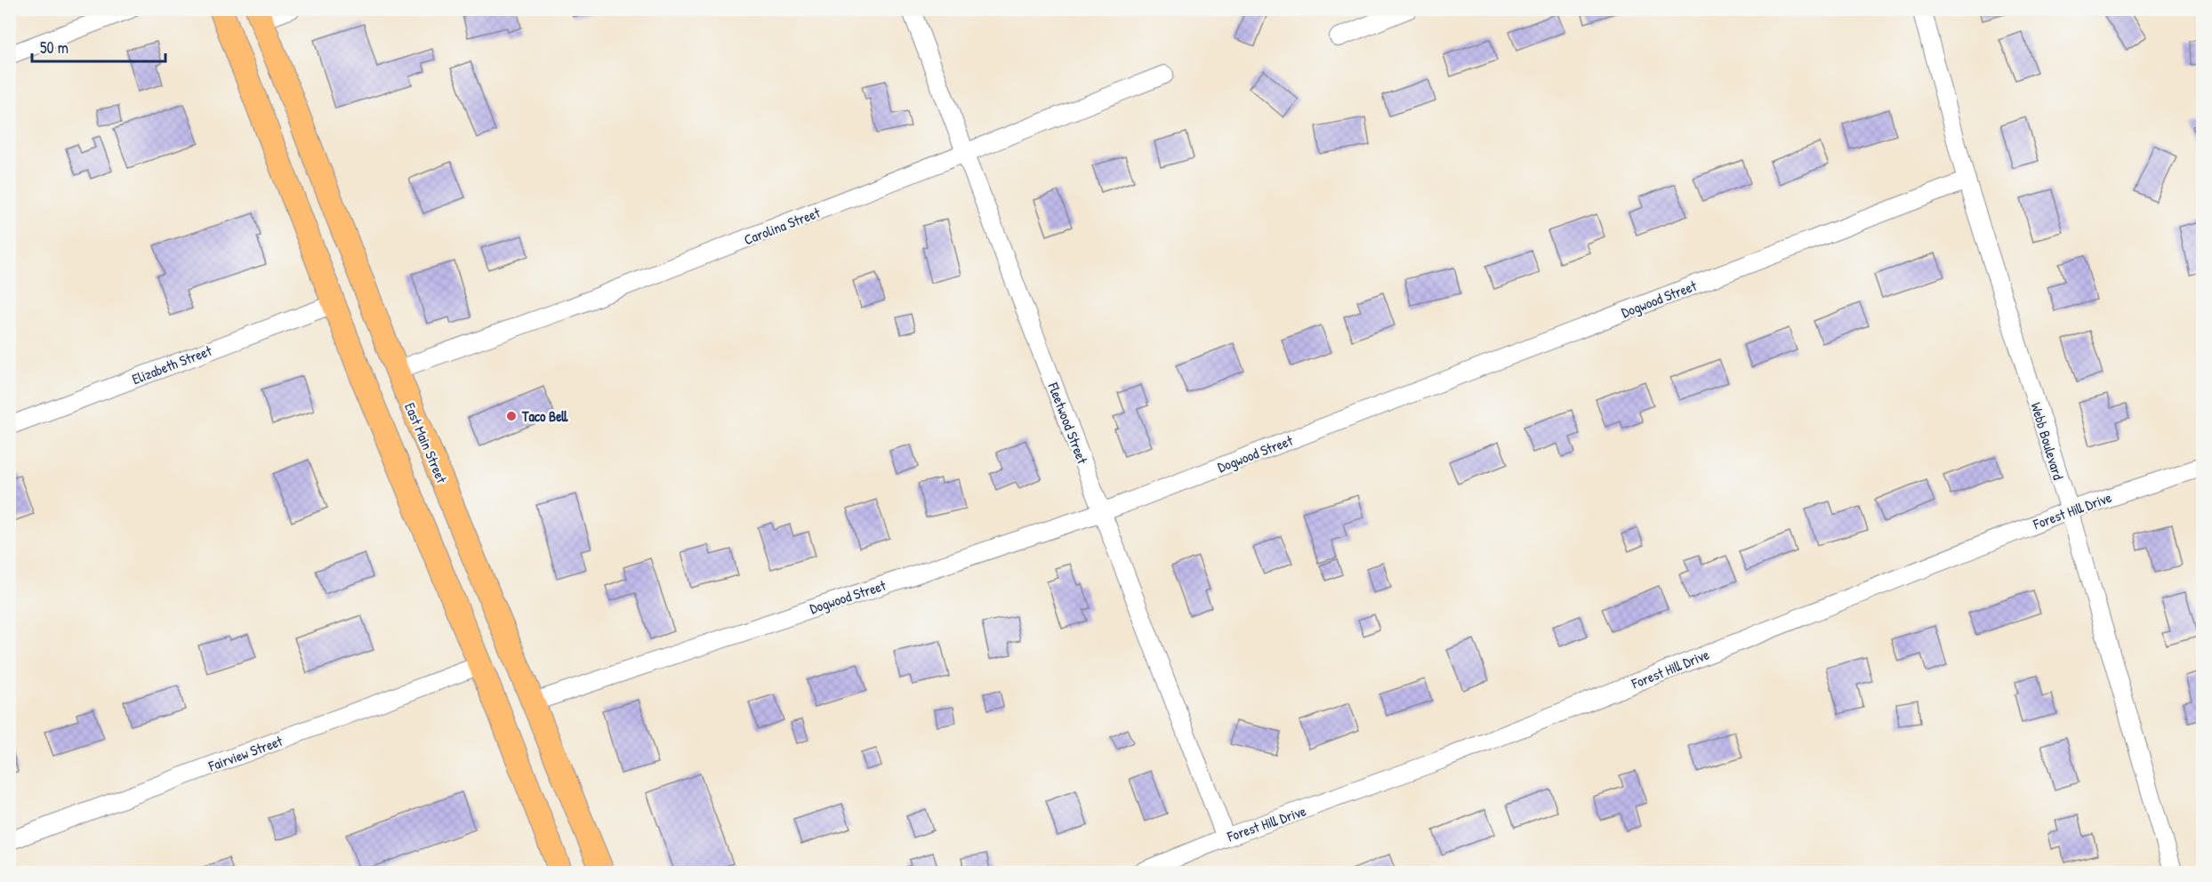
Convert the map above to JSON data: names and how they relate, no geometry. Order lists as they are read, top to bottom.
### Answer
{
  "streets": {
    "main road": ["East Main Street"],
    "street": [
      "Carolina Street",
      "Dogwood Street",
      "Elizabeth Street",
      "Fleetwood Street",
      "Webb Boulevard",
      "Forest Hill Drive",
      "Fairview Street"
    ]
  },
  "crossings": [
    ["Carolina Street", "Fleetwood Street"],
    ["Carolina Street", "East Main Street"],
    ["Dogwood Street", "Fleetwood Street"],
    ["Dogwood Street", "Webb Boulevard"],
    ["Dogwood Street", "East Main Street"],
    ["Fleetwood Street", "Forest Hill Drive"],
    ["Webb Boulevard", "Forest Hill Drive"]
  ],
  "places": ["Taco Bell"],
  "scale_bar": "50 m"
}
